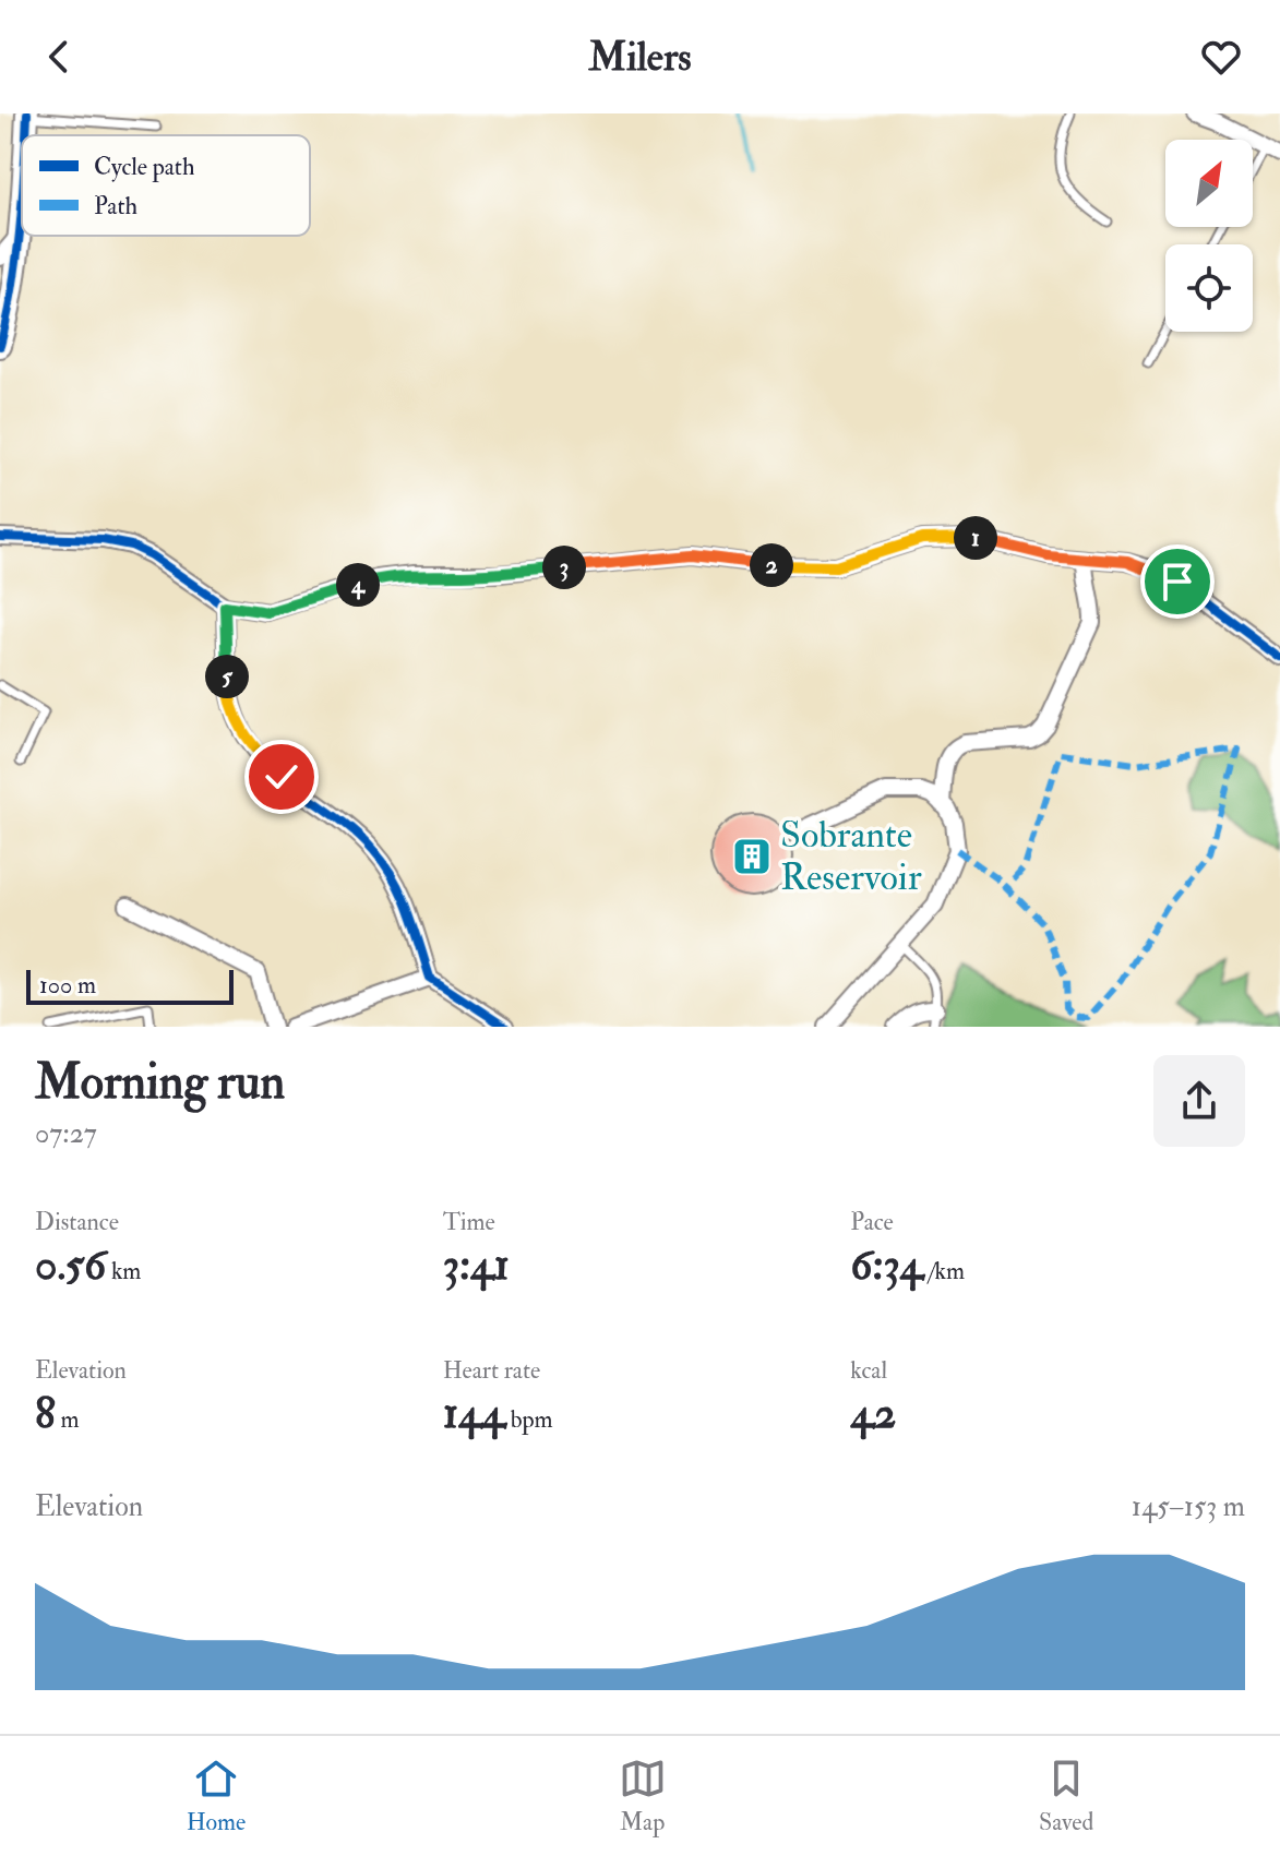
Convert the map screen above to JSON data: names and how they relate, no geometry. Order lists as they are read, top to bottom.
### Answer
{
  "places": {
    "building": ["Sobrante Reservoir"]
  },
  "legend": ["Cycle path", "Path"],
  "scale_bar": "100 m",
  "north": "top right",
  "page": {
    "header": "Milers",
    "pins": [
      "1",
      "2",
      "3",
      "4",
      "5"
    ],
    "scale": "100 m",
    "heading": ["Morning run", "07:27"],
    "stats": [
      ["Distance", "0.56 km"],
      ["Time", "3:41"],
      ["Pace", "6:34 /km"],
      ["Elevation", "8 m"],
      ["Heart rate", "144 bpm"],
      ["kcal", "42"]
    ],
    "chart": ["Elevation", "145–153 m"],
    "tabs": ["Home", "Map", "Saved"]
  }
}
